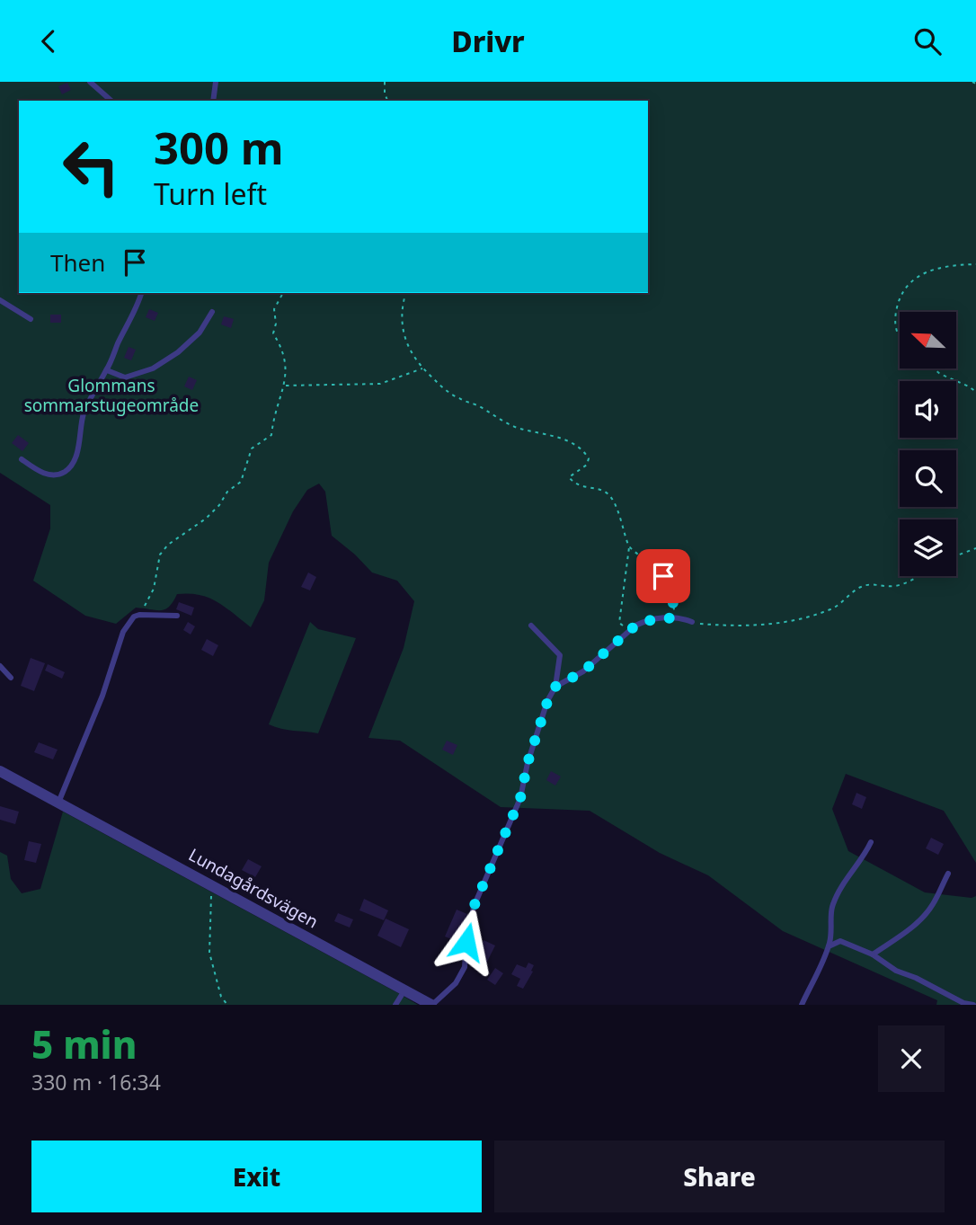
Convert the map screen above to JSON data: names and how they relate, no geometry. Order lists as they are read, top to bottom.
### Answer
{
  "streets": {
    "street": ["Lundagårdsvägen"]
  },
  "parks": ["Glommans sommarstugeområde"],
  "north": "top left",
  "page": {
    "header": "Drivr",
    "turn": ["300 m", "Turn left"],
    "then": "Then",
    "heading": ["5 min", "330 m · 16:34"],
    "buttons": ["Exit", "Share"]
  }
}
